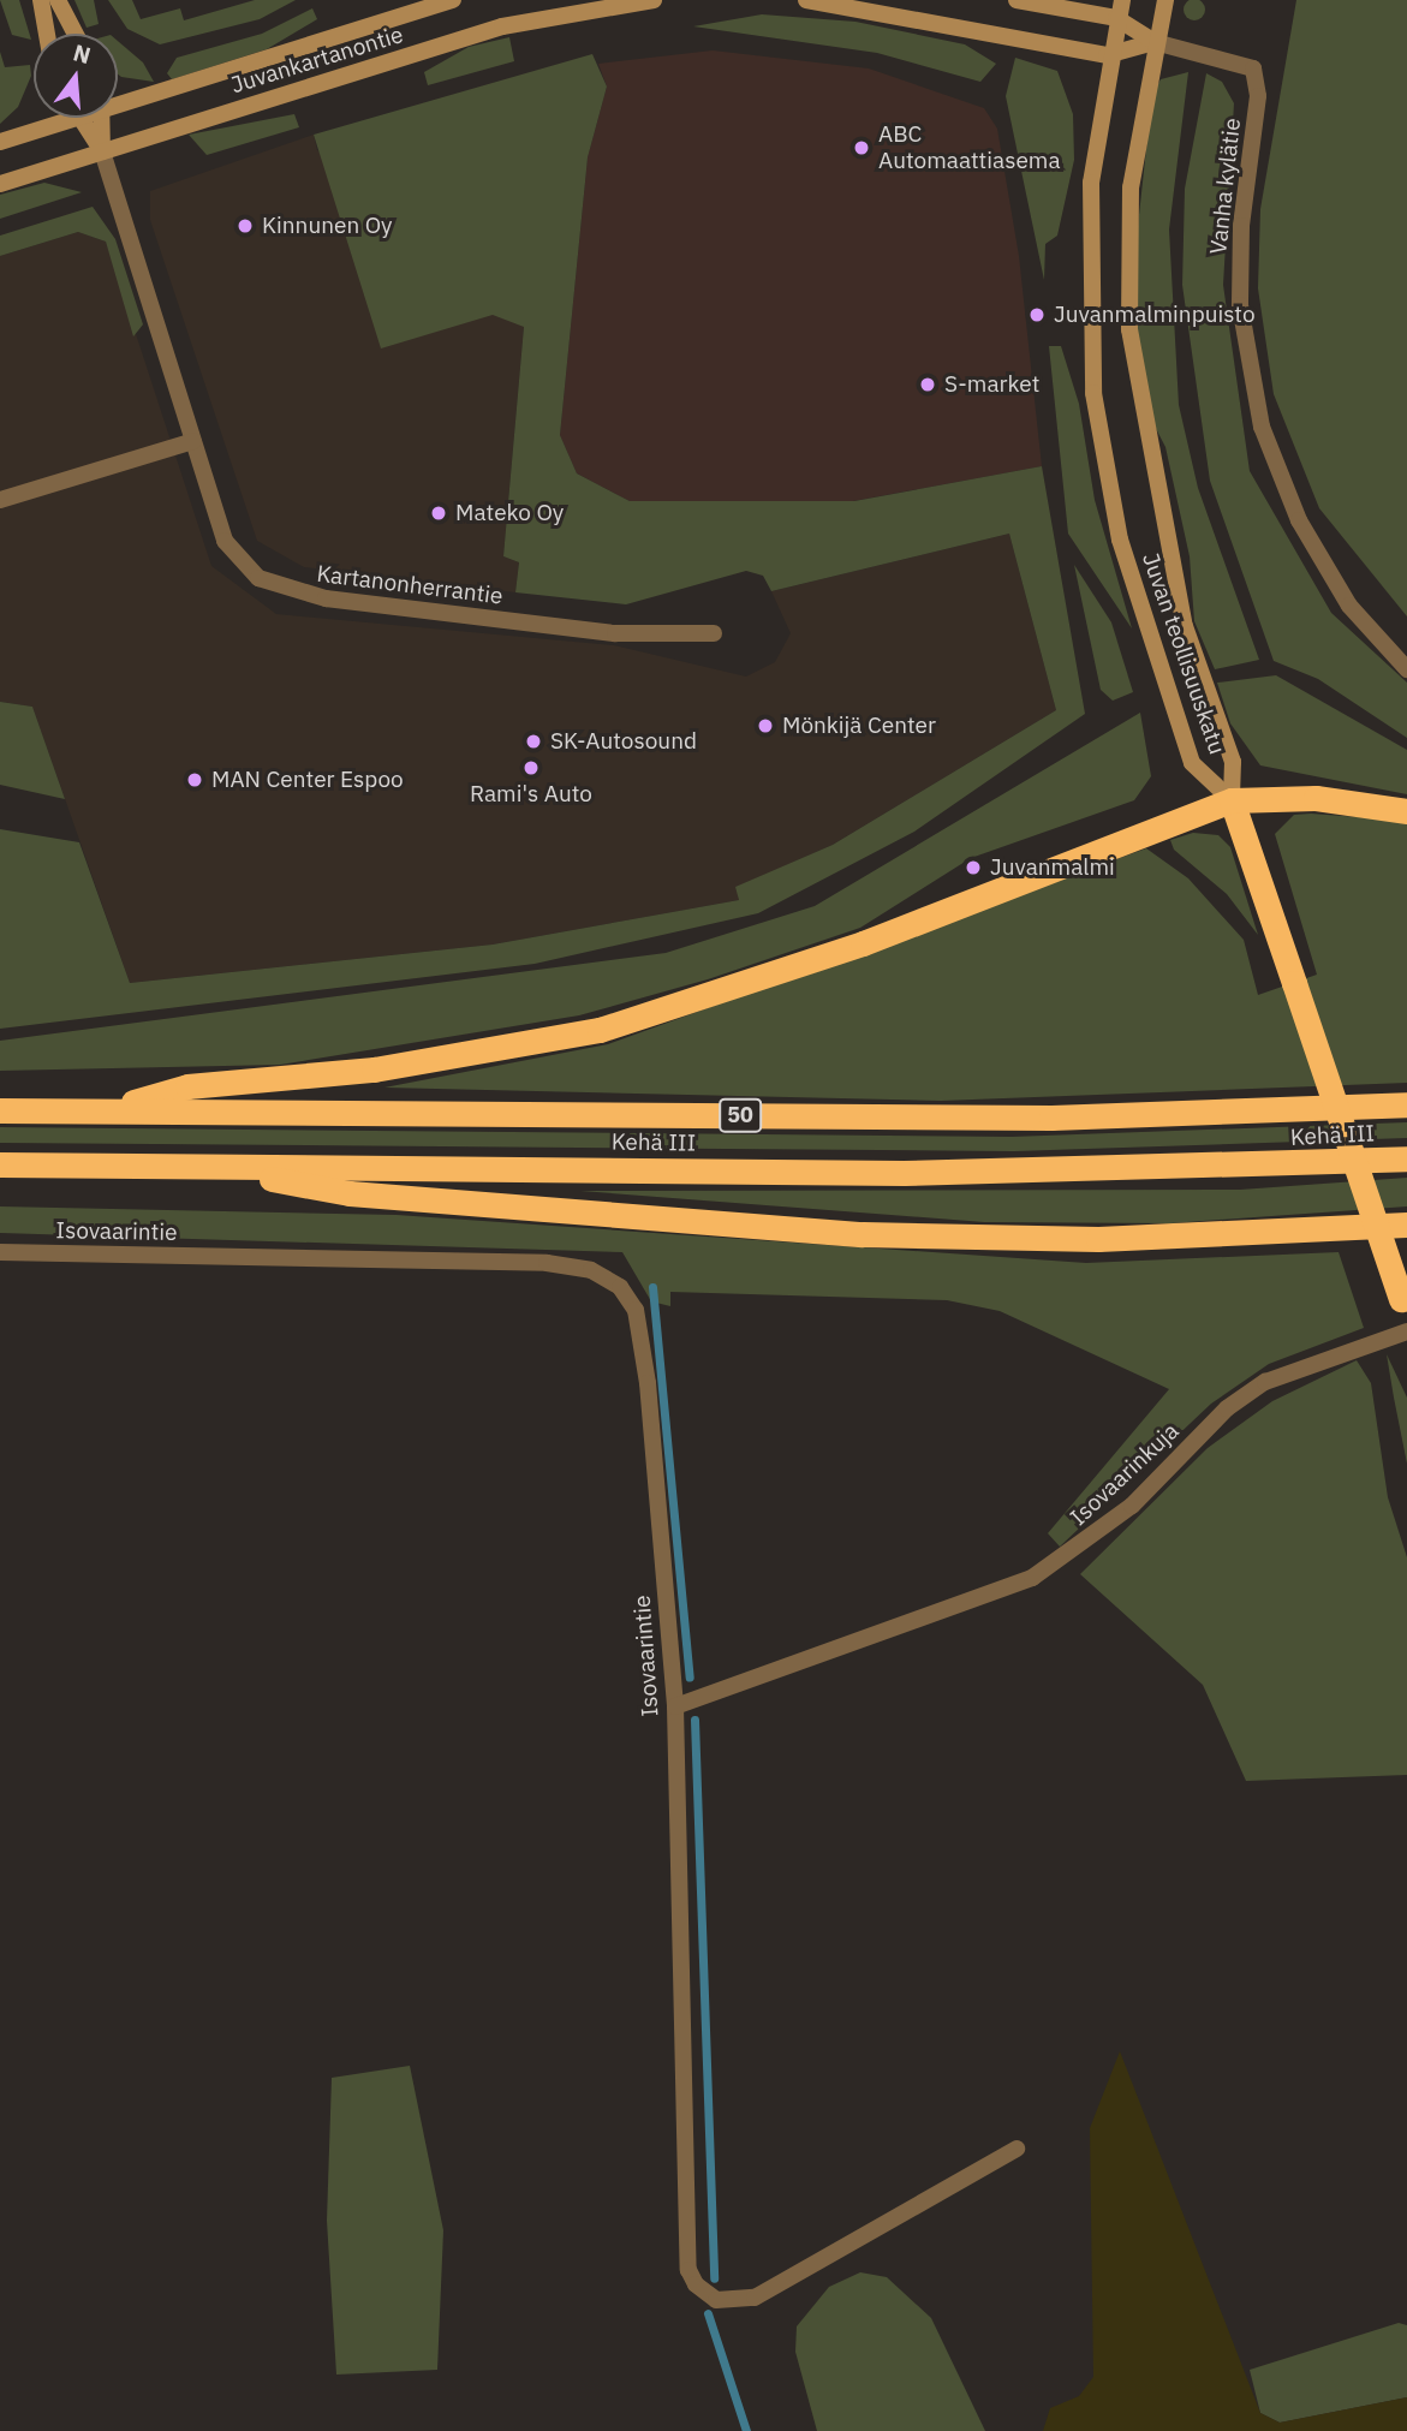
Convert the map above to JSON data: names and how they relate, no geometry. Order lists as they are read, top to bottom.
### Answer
{
  "streets": {
    "highway": ["50", "Kehä III"],
    "main road": ["Juvankartanontie", "Juvan teollisuuskatu"],
    "street": [
      "Vanha kylätie",
      "Kartanonherrantie",
      "Isovaarintie",
      "Isovaarinkuja"
    ]
  },
  "crossings": [
    ["Juvankartanontie", "Kartanonherrantie"],
    ["Vanha kylätie", "Juvan teollisuuskatu"],
    ["Isovaarintie", "Isovaarinkuja"]
  ],
  "places": [
    "ABC Automaattiasema",
    "Kinnunen Oy",
    "Juvanmalminpuisto",
    "S-market",
    "Mateko Oy",
    "Mönkijä Center",
    "SK-Autosound",
    "Rami's Auto",
    "MAN Center Espoo",
    "Juvanmalmi"
  ],
  "north": "top"
}
